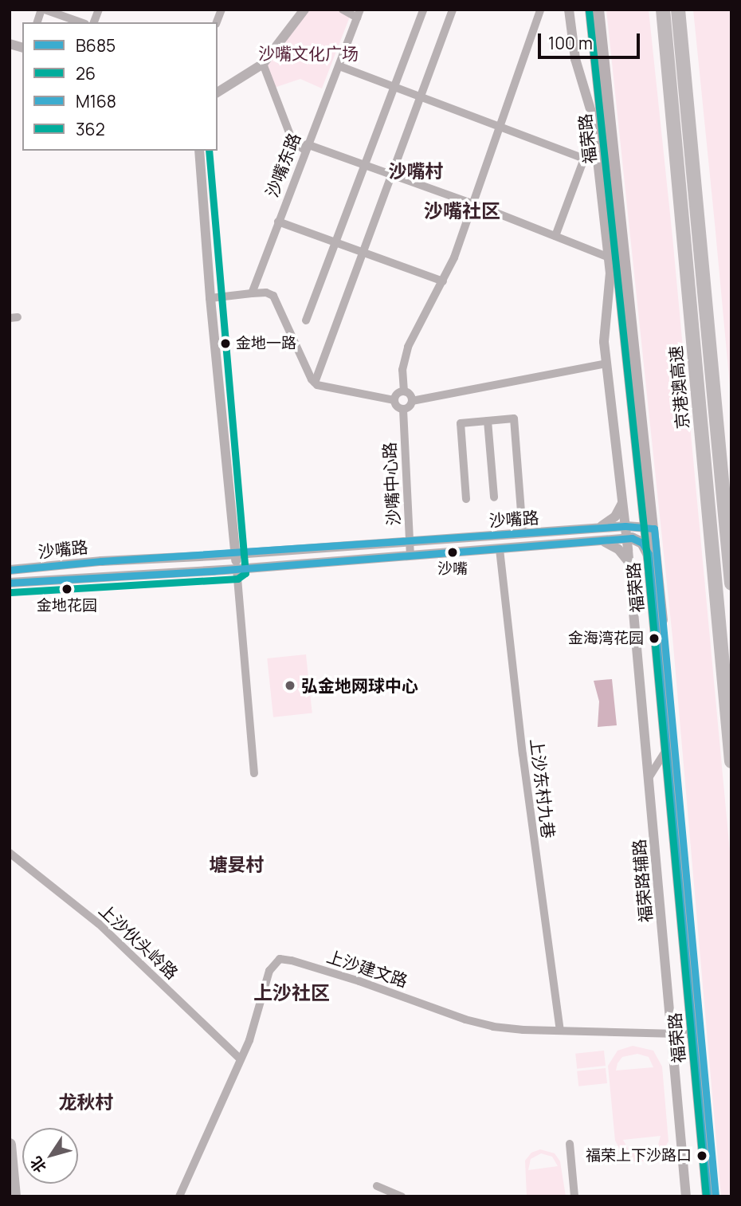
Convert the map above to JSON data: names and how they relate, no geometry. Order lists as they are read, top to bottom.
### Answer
{
  "streets": {
    "highway": ["京港澳高速"],
    "main road": ["福荣路"],
    "street": [
      "沙嘴东路",
      "沙嘴中心路",
      "沙嘴路",
      "上沙东村九巷",
      "福荣路辅路",
      "上沙伙头岭路",
      "上沙建文路"
    ]
  },
  "crossings": [
    ["福荣路", "沙嘴路"],
    ["福荣路", "福荣路辅路"],
    ["福荣路", "上沙建文路"],
    ["沙嘴中心路", "沙嘴路"],
    ["沙嘴路", "上沙东村九巷"],
    ["沙嘴路", "福荣路辅路"],
    ["上沙东村九巷", "上沙建文路"],
    ["福荣路辅路", "上沙建文路"],
    ["上沙伙头岭路", "上沙建文路"]
  ],
  "districts": [
    "沙嘴村",
    "沙嘴社区",
    "塘妟村",
    "上沙社区",
    "龙秋村"
  ],
  "parks": ["沙嘴文化广场"],
  "places": [
    "金地一路",
    "沙嘴",
    "金地花园",
    "金海湾花园",
    "弘金地网球中心",
    "福荣上下沙路口"
  ],
  "lines": [
    "transit line 362",
    "transit line 26",
    "transit line B685",
    "transit line M168"
  ],
  "legend": [
    "B685",
    "26",
    "M168",
    "362"
  ],
  "scale_bar": "100 m",
  "north": "bottom left"
}
